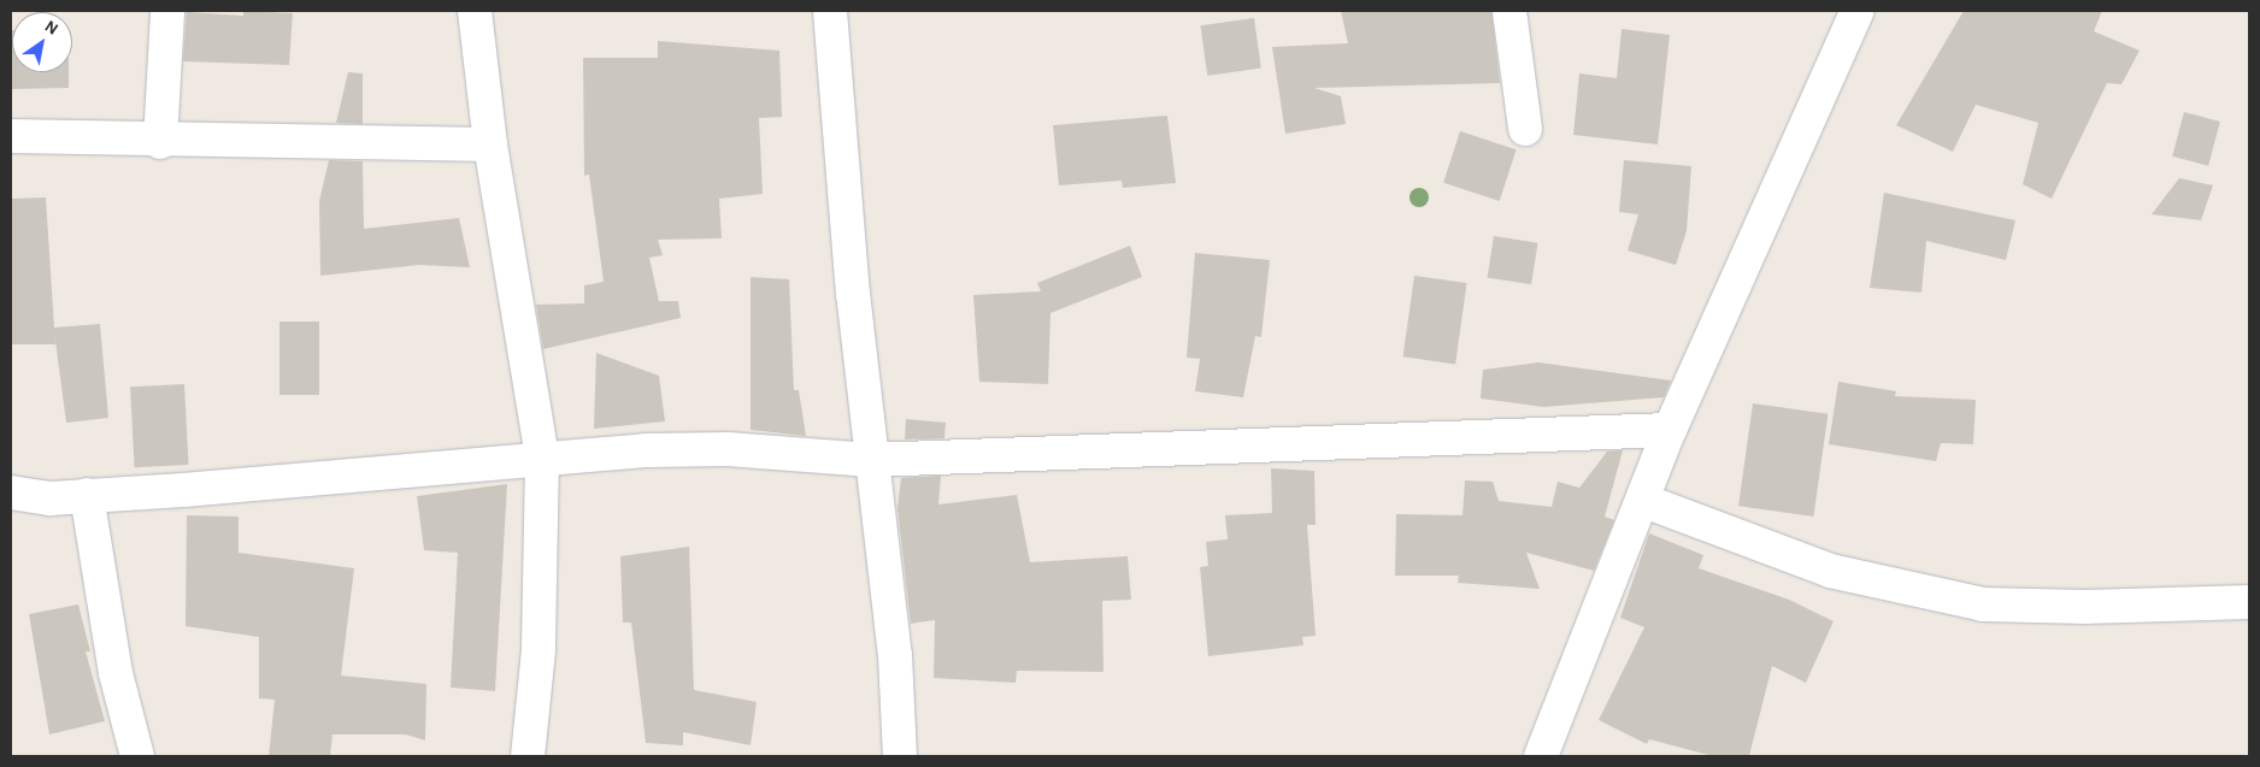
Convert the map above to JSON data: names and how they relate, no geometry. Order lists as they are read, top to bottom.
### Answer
{
  "north": "top right"
}
